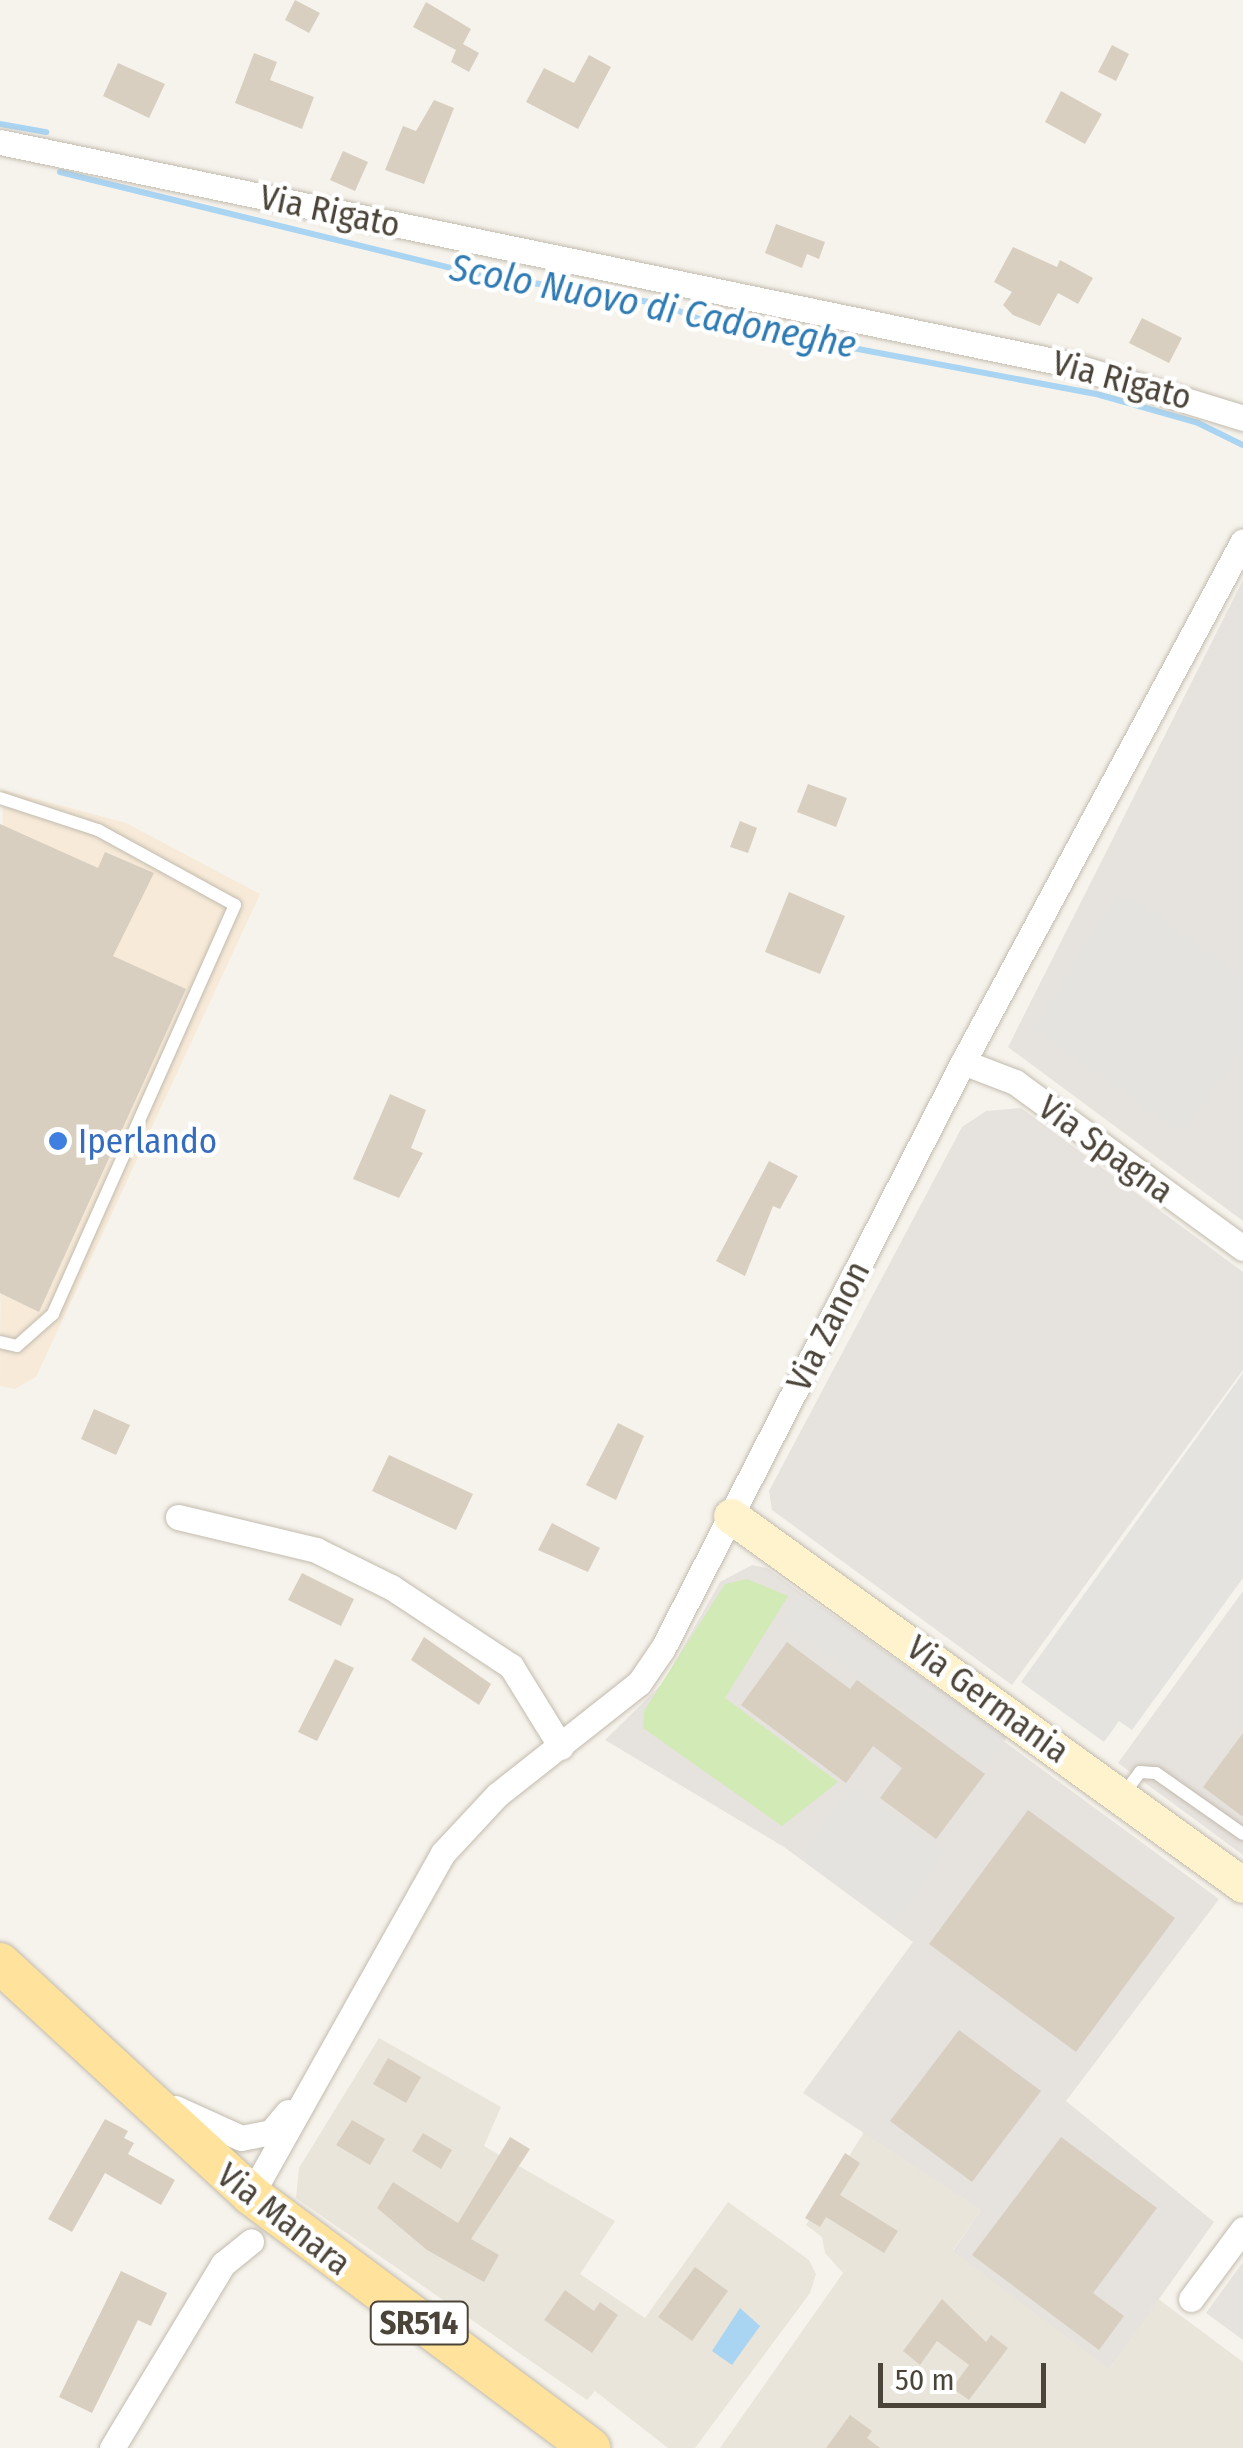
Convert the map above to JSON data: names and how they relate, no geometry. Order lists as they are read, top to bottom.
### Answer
{
  "streets": {
    "main road": ["Via Manara", "SR514"],
    "street": [
      "Via Rigato",
      "Via Spagna",
      "Via Zanon",
      "Via Germania"
    ]
  },
  "crossings": [
    ["Via Spagna", "Via Zanon"],
    ["Via Zanon", "Via Germania"],
    ["Via Zanon", "Via Manara"]
  ],
  "water": ["Scolo Nuovo di Cadoneghe"],
  "places": ["Iperlando"],
  "scale_bar": "50 m"
}
